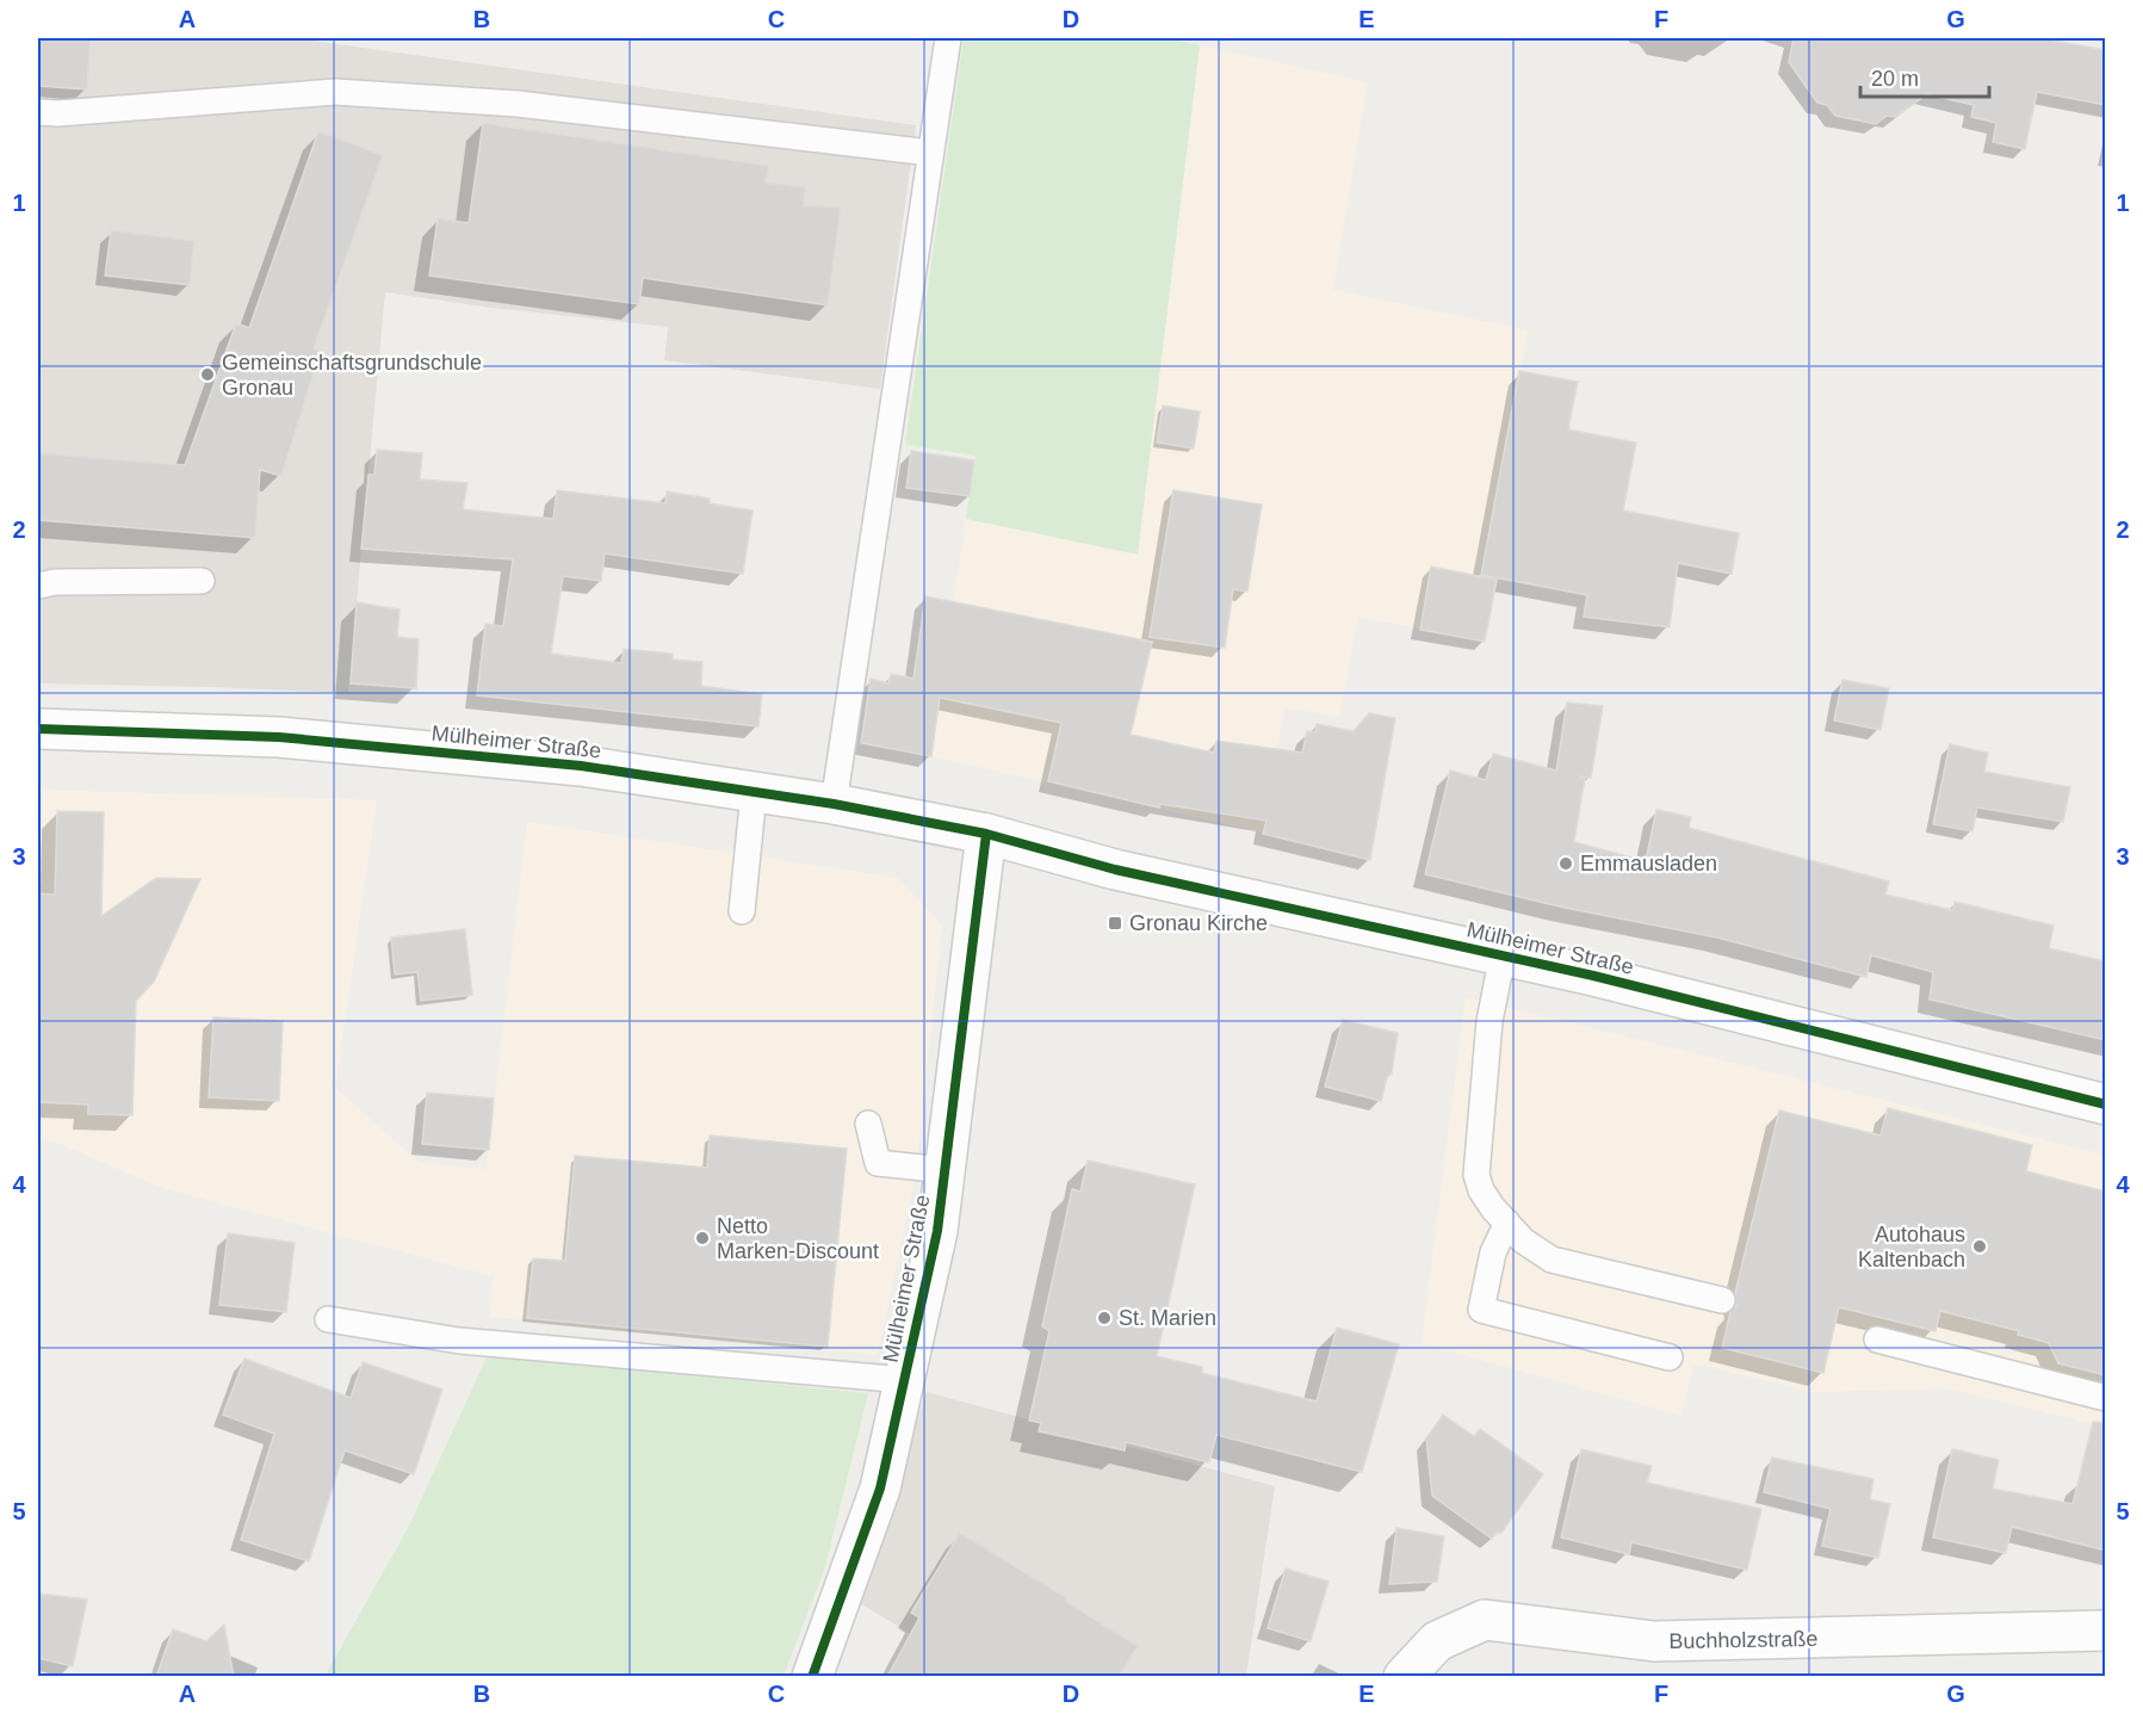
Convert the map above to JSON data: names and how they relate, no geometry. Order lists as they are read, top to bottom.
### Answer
{
  "streets": {
    "main road": ["Mülheimer Straße", "Buchholzstraße"]
  },
  "places": {
    "other": [
      "Gemeinschaftsgrundschule Gronau",
      "Emmausladen",
      "Netto Marken-Discount",
      "Autohaus Kaltenbach",
      "St. Marien"
    ],
    "transit": ["Gronau Kirche"]
  },
  "scale_bar": "20 m",
  "grid": {
    "columns": [
      "A",
      "B",
      "C",
      "D",
      "E",
      "F",
      "G"
    ],
    "rows": [
      "1",
      "2",
      "3",
      "4",
      "5"
    ]
  }
}
